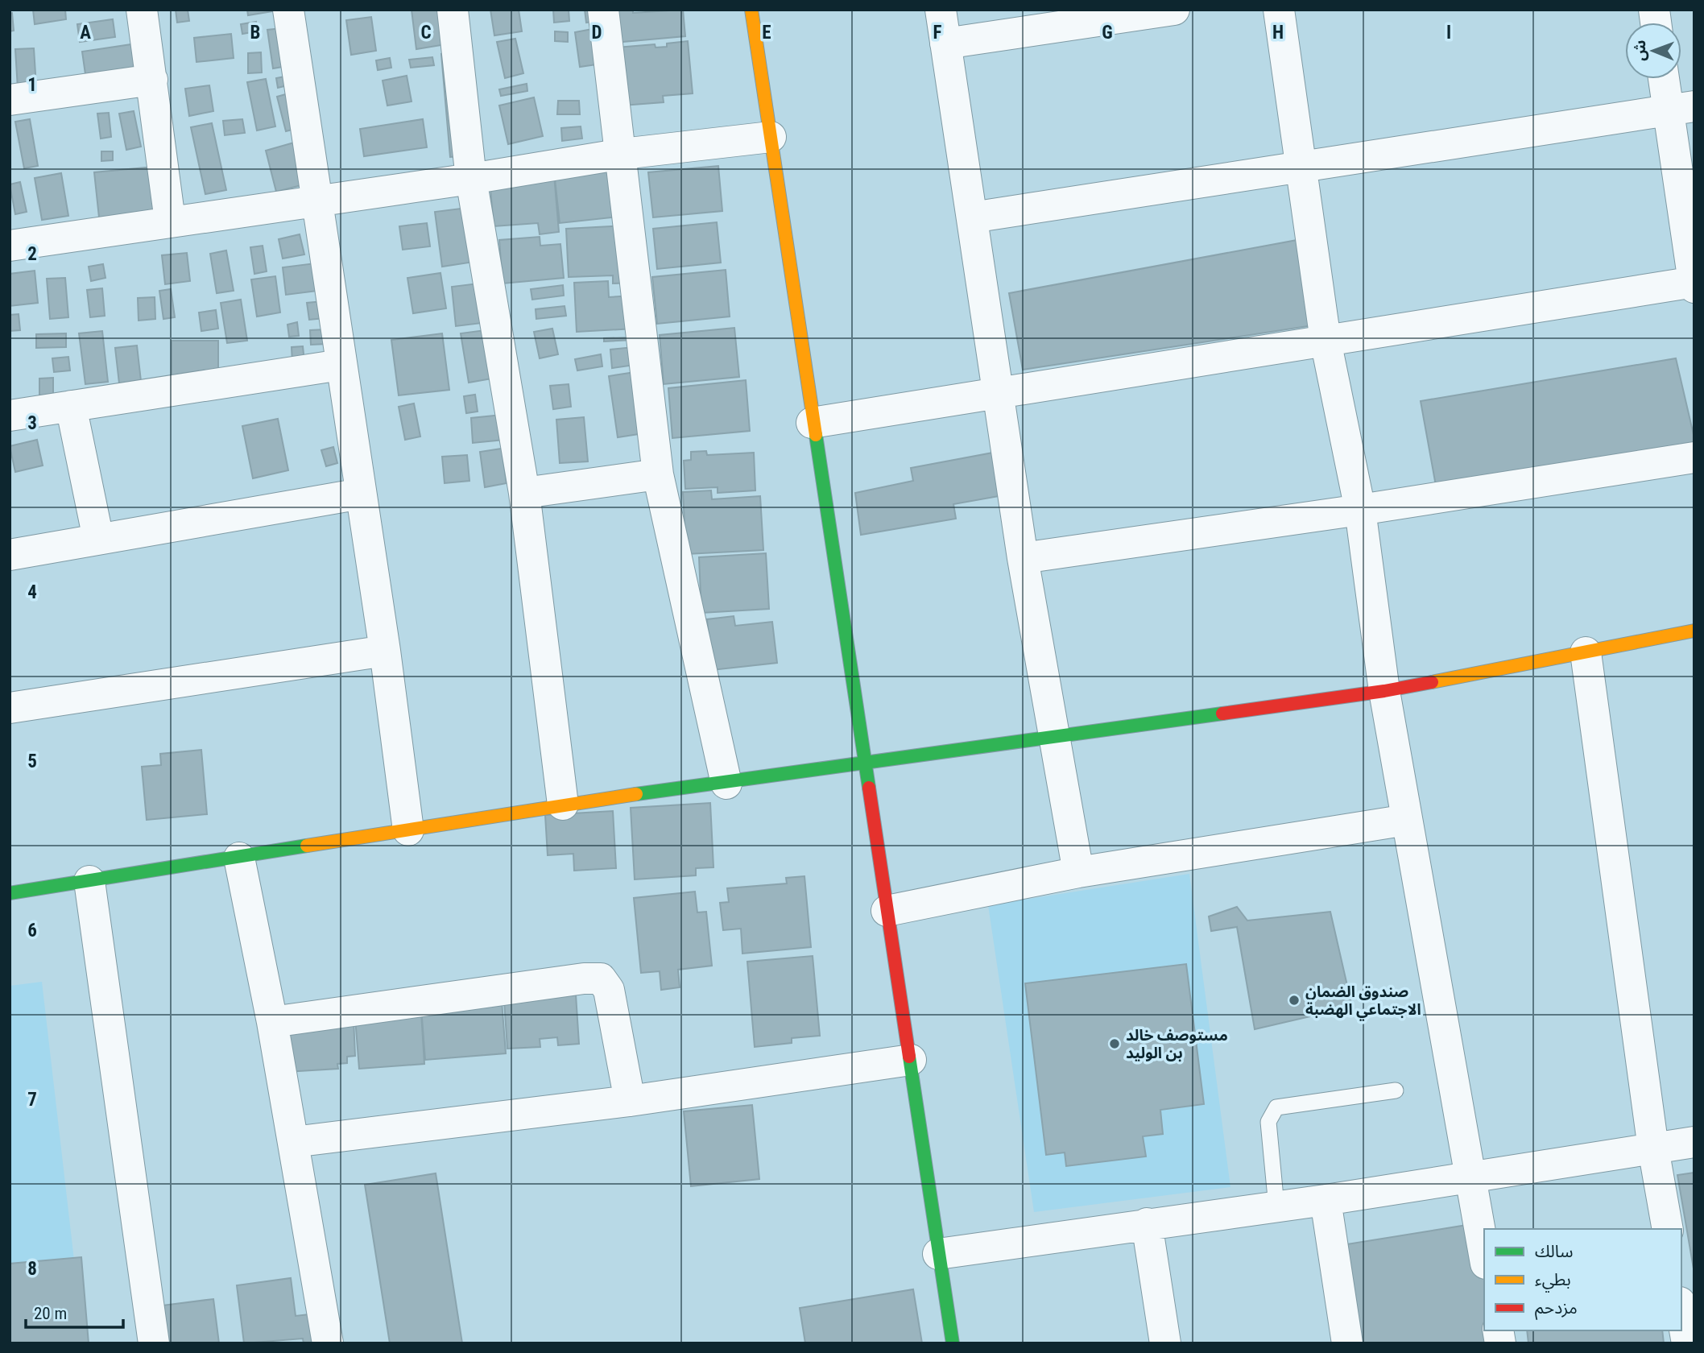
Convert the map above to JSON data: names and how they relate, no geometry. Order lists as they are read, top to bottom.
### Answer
{
  "places": ["صندوق الضمان الاجتماعي الهضبة", "مستوصف خالد بن الوليد"],
  "legend": ["سالك", "بطيء", "مزدحم"],
  "scale_bar": "20 m",
  "north": "left",
  "grid": {
    "columns": [
      "A",
      "B",
      "C",
      "D",
      "E",
      "F",
      "G",
      "H",
      "I"
    ],
    "rows": [
      "1",
      "2",
      "3",
      "4",
      "5",
      "6",
      "7",
      "8"
    ]
  }
}
